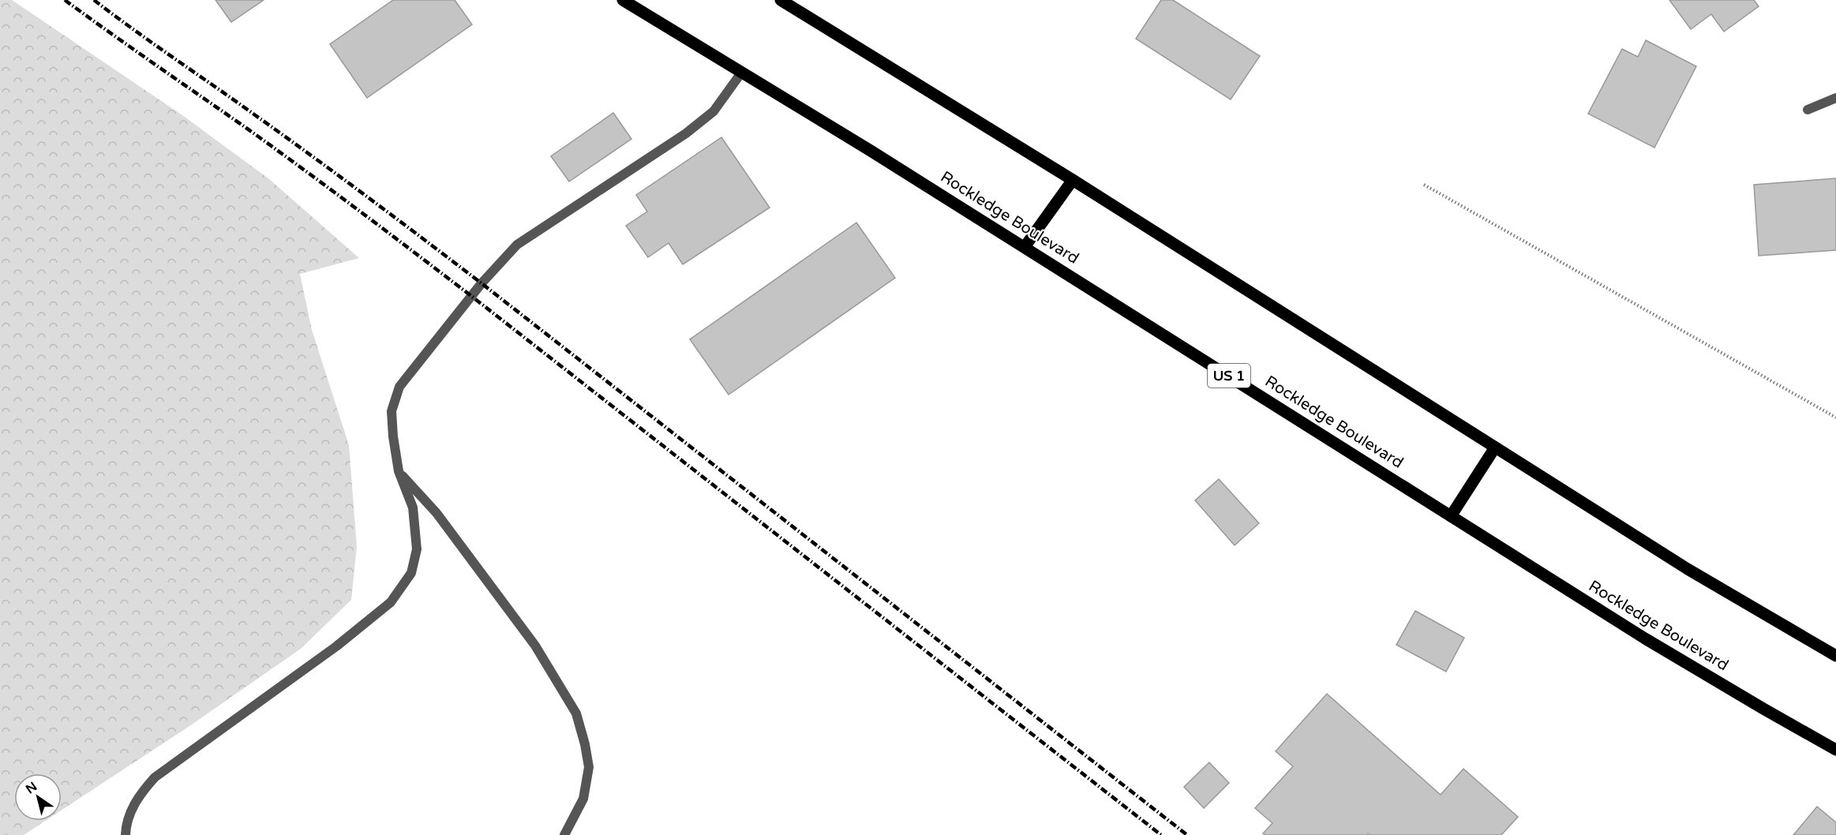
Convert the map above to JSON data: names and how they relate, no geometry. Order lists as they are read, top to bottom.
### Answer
{
  "streets": {
    "main road": ["Rockledge Boulevard", "US 1"]
  },
  "north": "top left"
}
